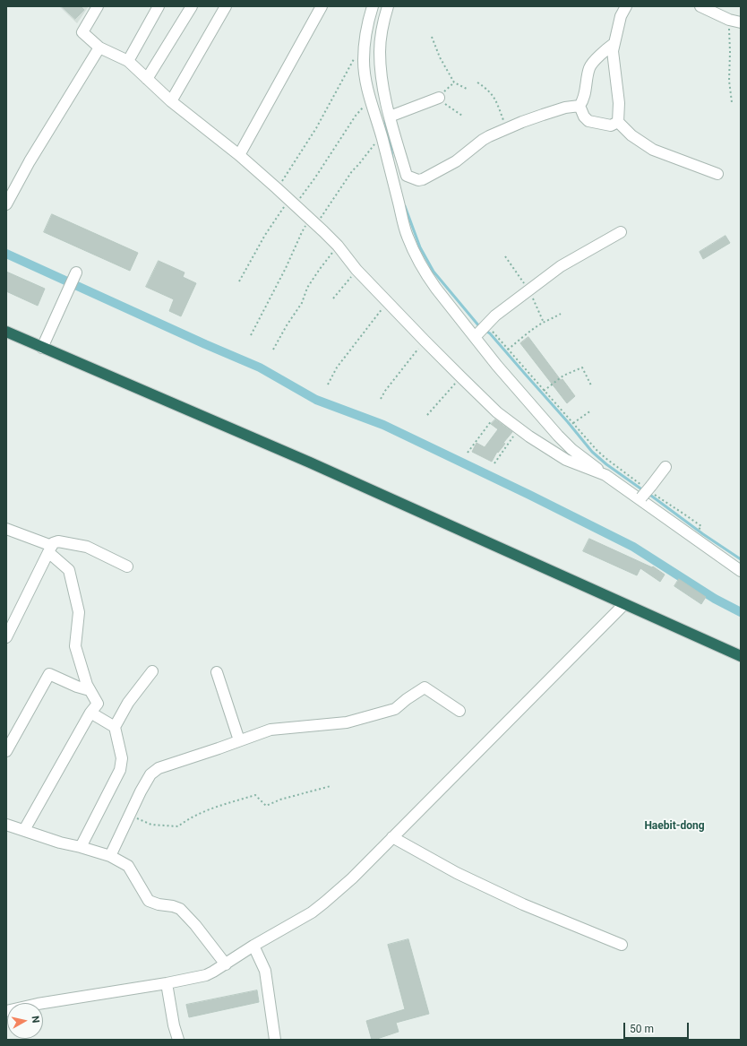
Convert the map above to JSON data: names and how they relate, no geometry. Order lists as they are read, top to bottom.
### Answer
{
  "districts": ["Haebit-dong"],
  "scale_bar": "50 m",
  "north": "right"
}
